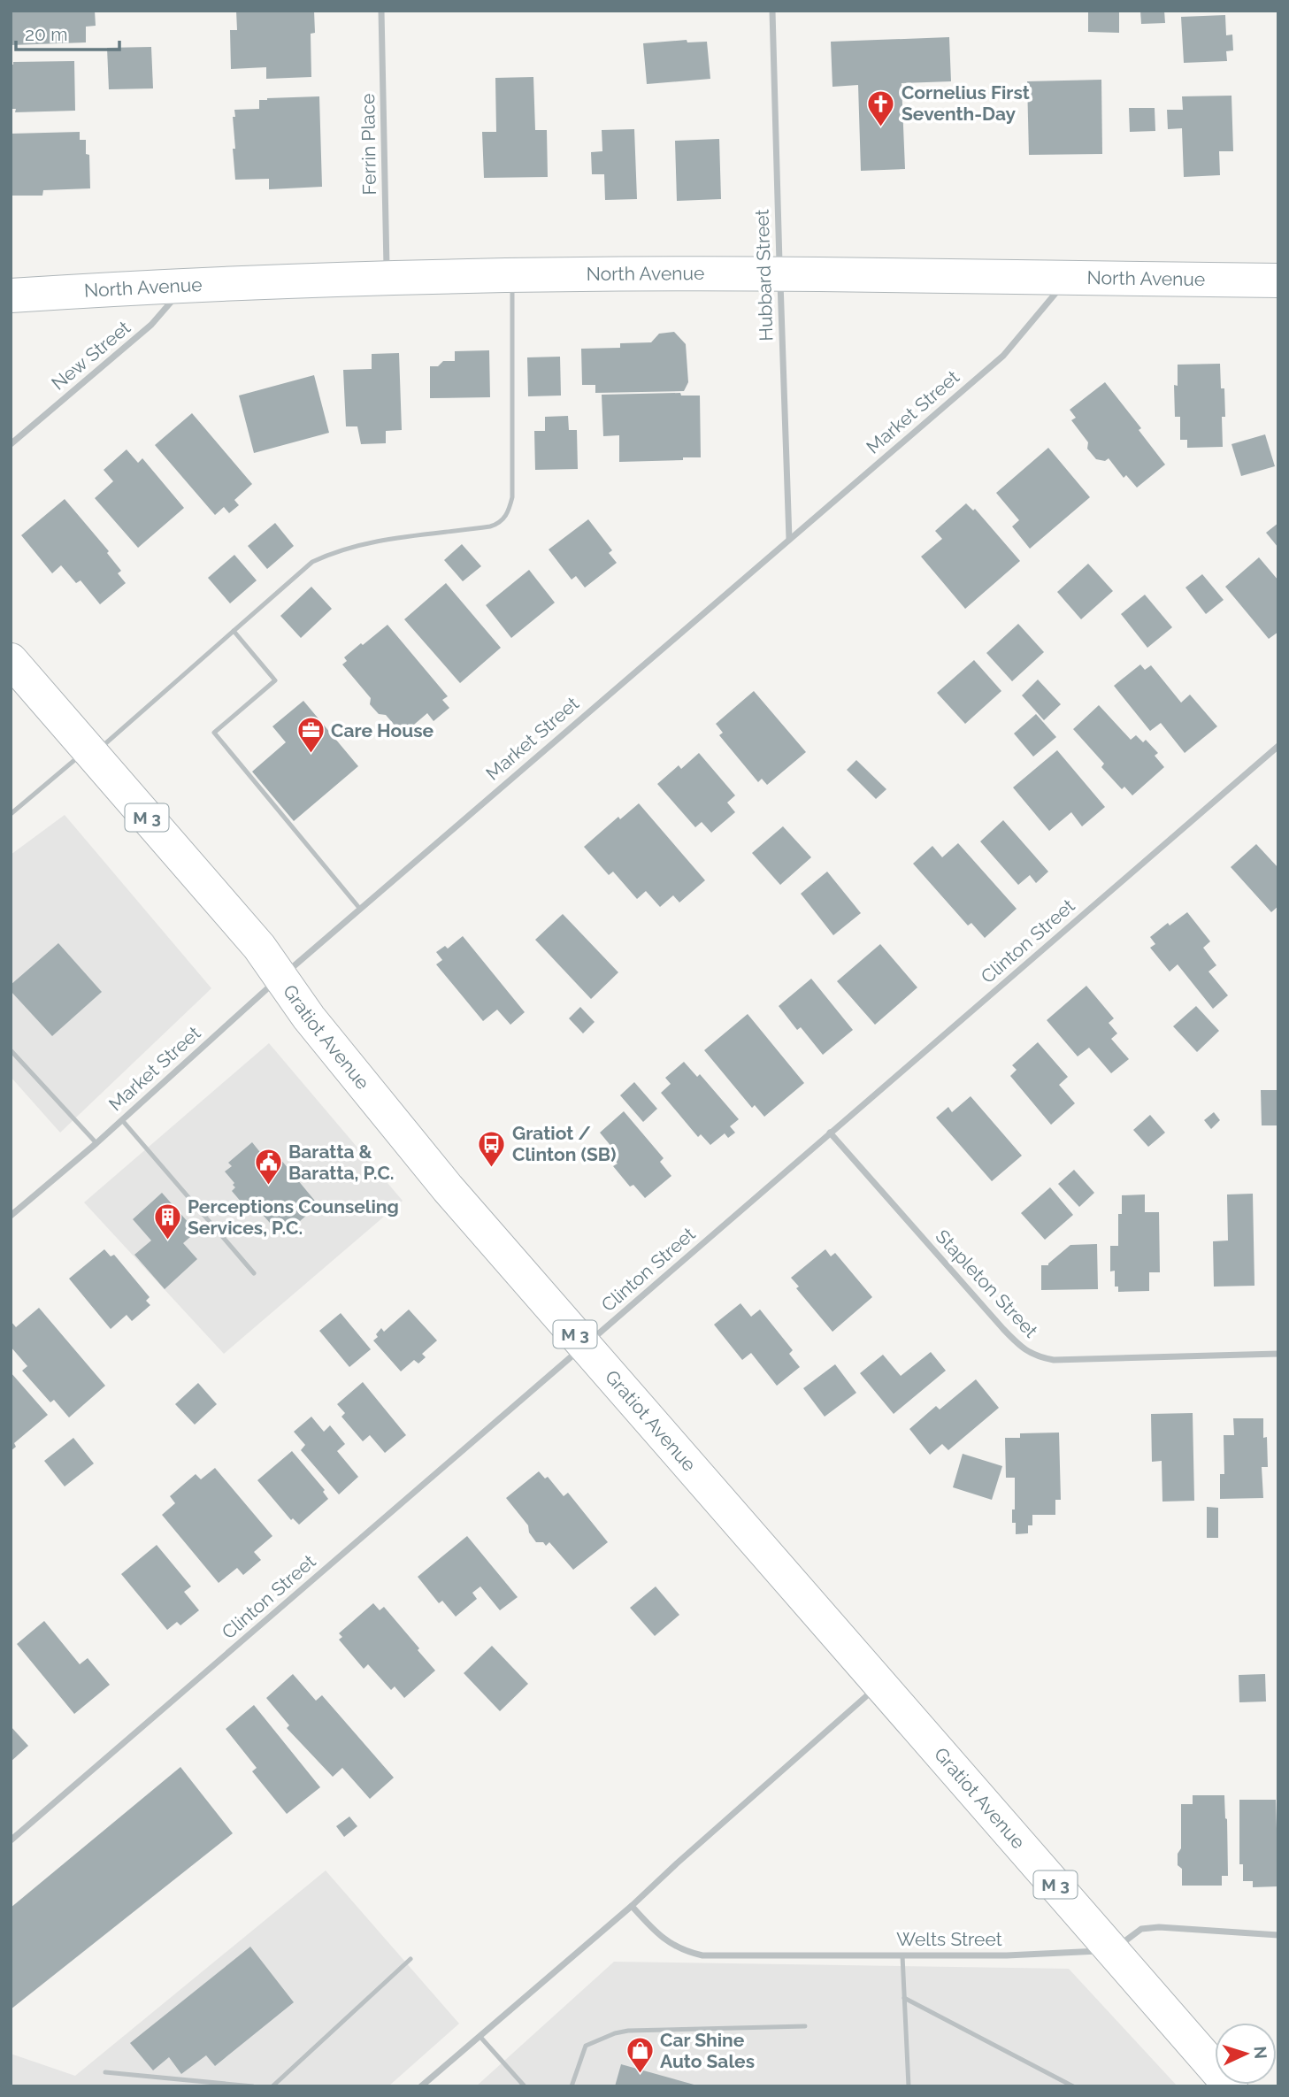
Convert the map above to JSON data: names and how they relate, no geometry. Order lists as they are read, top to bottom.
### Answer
{
  "streets": {
    "main road": ["North Avenue", "M 3", "Gratiot Avenue"],
    "street": [
      "Ferrin Place",
      "Hubbard Street",
      "New Street",
      "Market Street",
      "Clinton Street",
      "Stapleton Street",
      "Welts Street"
    ]
  },
  "crossings": [
    ["Ferrin Place", "North Avenue"],
    ["North Avenue", "Hubbard Street"],
    ["North Avenue", "New Street"],
    ["North Avenue", "Market Street"],
    ["Hubbard Street", "Market Street"],
    ["Market Street", "Gratiot Avenue"],
    ["Clinton Street", "Gratiot Avenue"],
    ["Clinton Street", "Stapleton Street"],
    ["Gratiot Avenue", "Welts Street"]
  ],
  "places": {
    "church": ["Cornelius First Seventh-Day"],
    "office": ["Care House"],
    "bus stop": ["Gratiot / Clinton (SB)"],
    "public building": ["Baratta & Baratta, P.C."],
    "building": ["Perceptions Counseling Services, P.C."],
    "shop": ["Car Shine Auto Sales"]
  },
  "scale_bar": "20 m",
  "north": "right"
}
